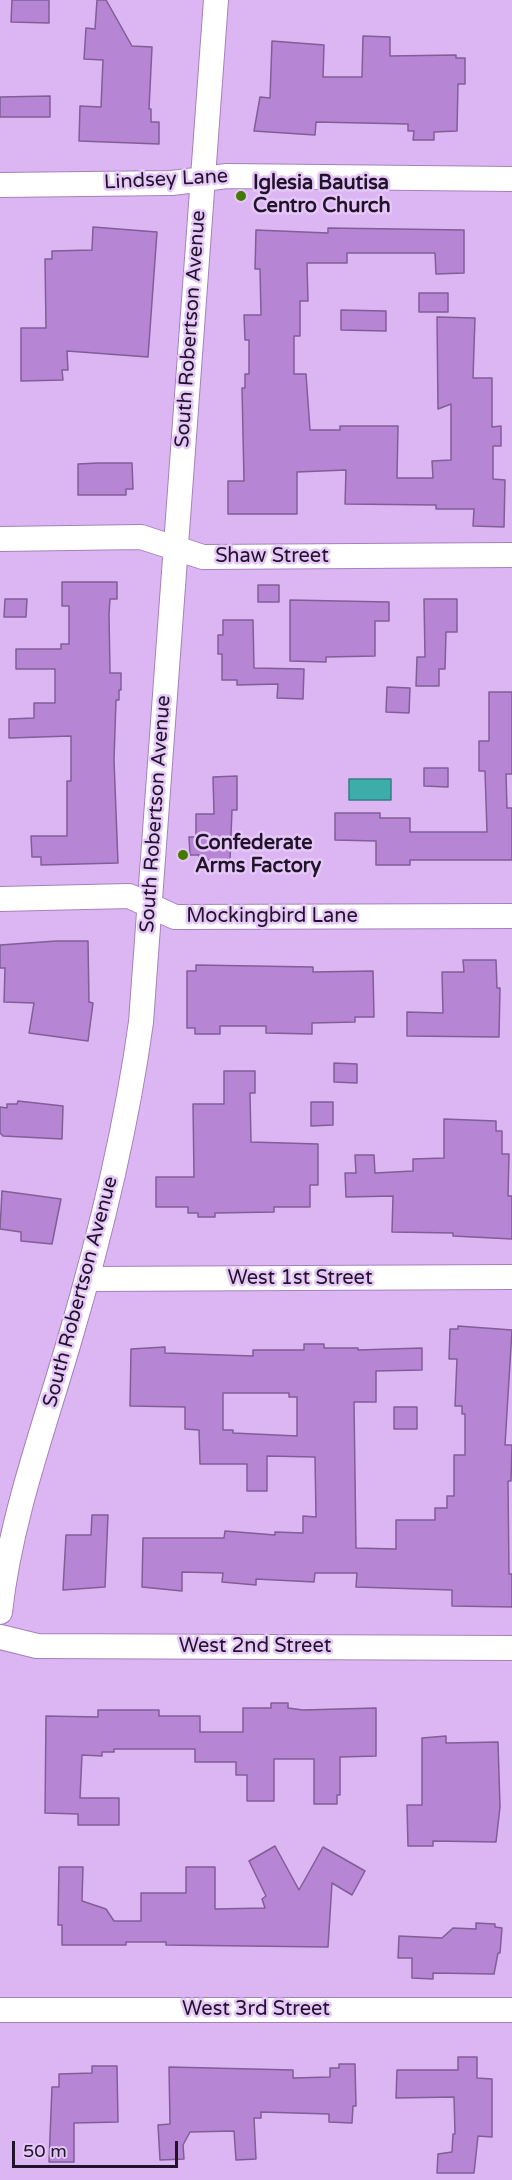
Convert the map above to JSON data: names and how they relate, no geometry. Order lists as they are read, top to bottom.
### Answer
{
  "streets": {
    "street": [
      "Lindsey Lane",
      "South Robertson Avenue",
      "Shaw Street",
      "Mockingbird Lane",
      "West 1st Street",
      "West 2nd Street",
      "West 3rd Street"
    ]
  },
  "crossings": [
    ["Lindsey Lane", "South Robertson Avenue"],
    ["South Robertson Avenue", "Shaw Street"],
    ["South Robertson Avenue", "Mockingbird Lane"],
    ["South Robertson Avenue", "West 1st Street"]
  ],
  "places": ["Iglesia Bautisa Centro Church", "Confederate Arms Factory"],
  "scale_bar": "50 m"
}
